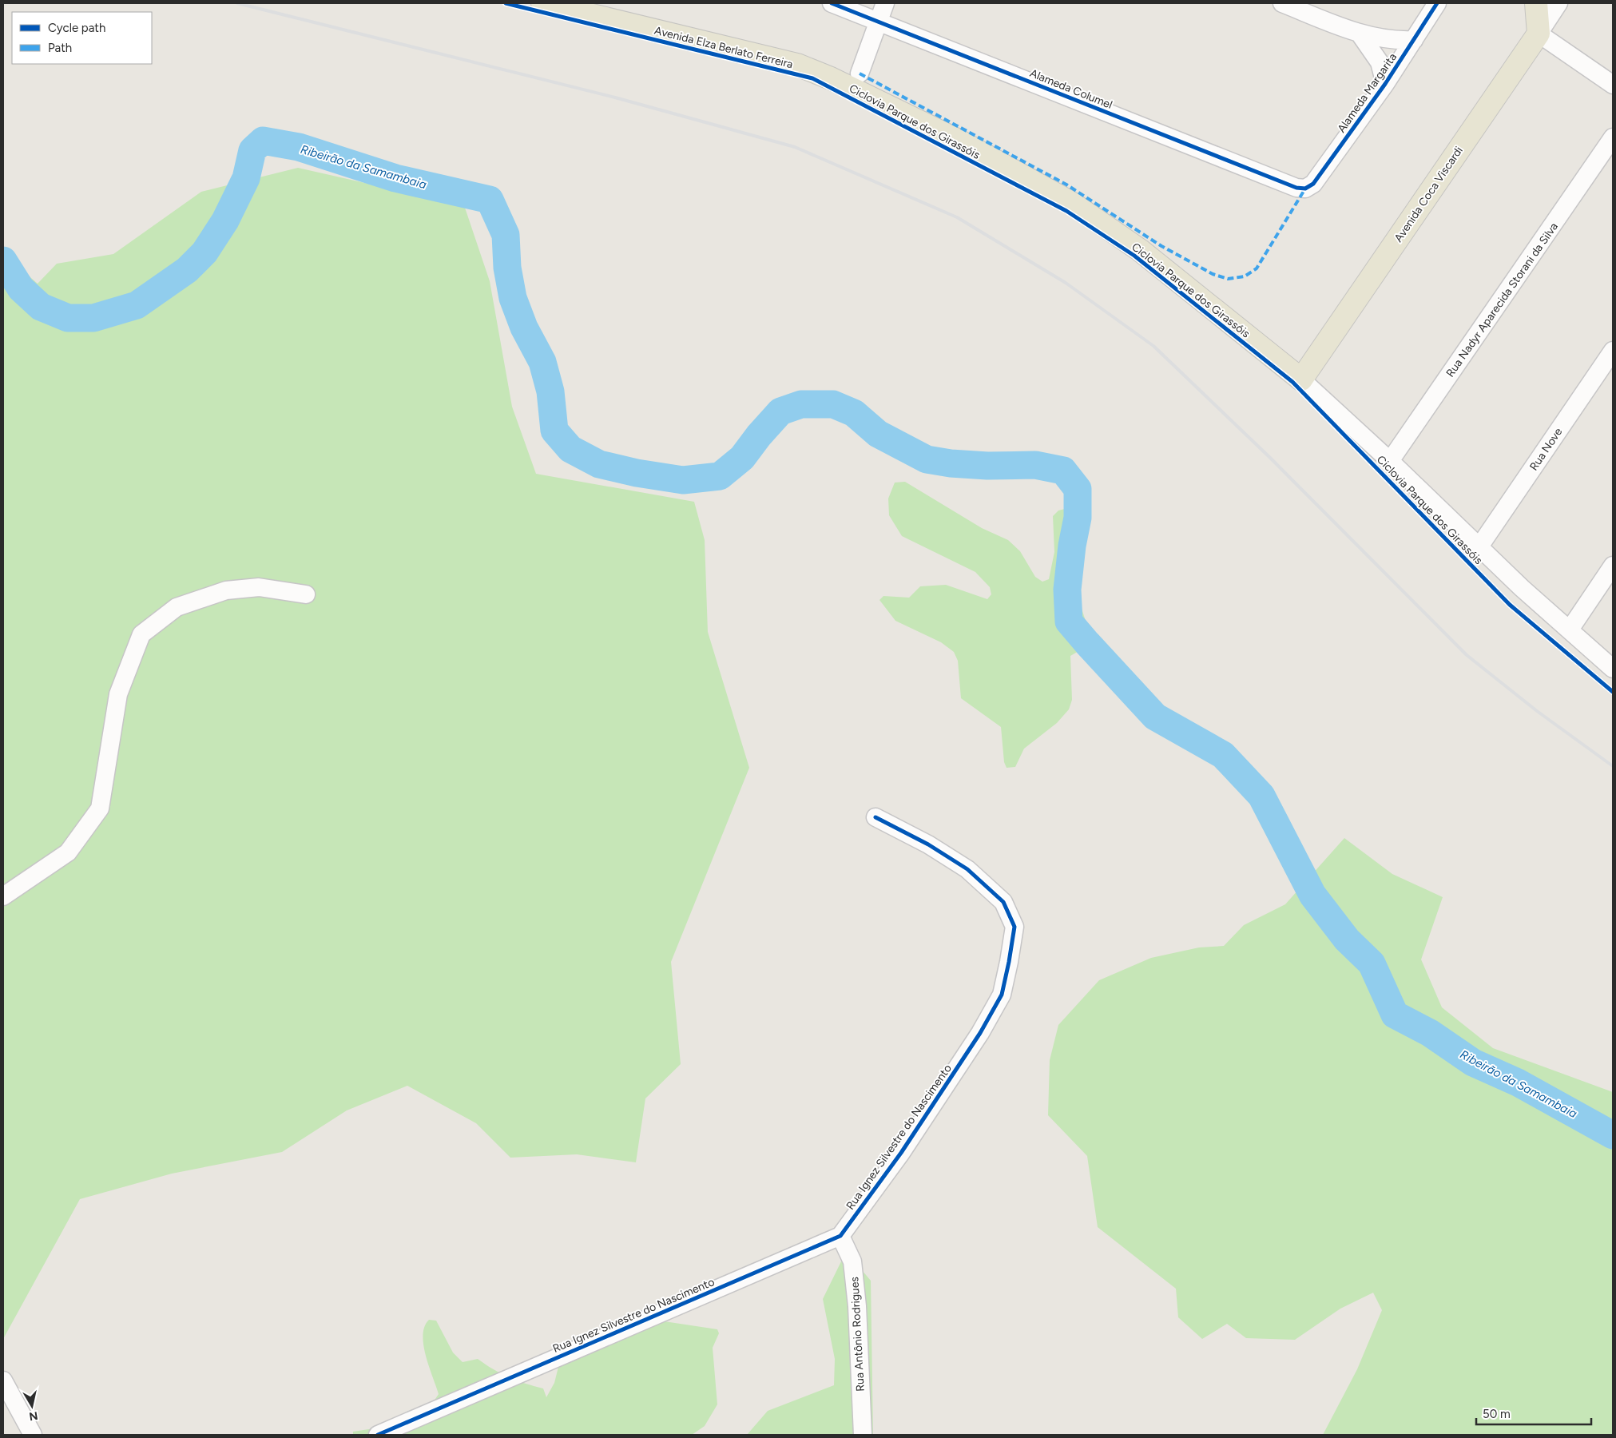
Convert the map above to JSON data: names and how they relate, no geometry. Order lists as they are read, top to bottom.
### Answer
{
  "streets": {
    "main road": ["Avenida Elza Berlato Ferreira", "Avenida Coca Viscardi"],
    "street": [
      "Alameda Columel",
      "Alameda Margarita",
      "Rua Nadyr Aparecida Storani da Silva",
      "Rua Nove",
      "Rua Ignez Silvestre do Nascimento",
      "Rua Antônio Rodrigues"
    ],
    "cycle path": ["Ciclovia Parque dos Girassóis"]
  },
  "crossings": [
    ["Avenida Elza Berlato Ferreira", "Avenida Coca Viscardi"],
    ["Avenida Elza Berlato Ferreira", "Rua Nadyr Aparecida Storani da Silva"],
    ["Avenida Elza Berlato Ferreira", "Rua Nove"],
    ["Alameda Columel", "Alameda Margarita"],
    ["Rua Ignez Silvestre do Nascimento", "Rua Antônio Rodrigues"]
  ],
  "water": ["Ribeirão da Samambaia"],
  "legend": ["Cycle path", "Path"],
  "scale_bar": "50 m",
  "north": "bottom"
}
